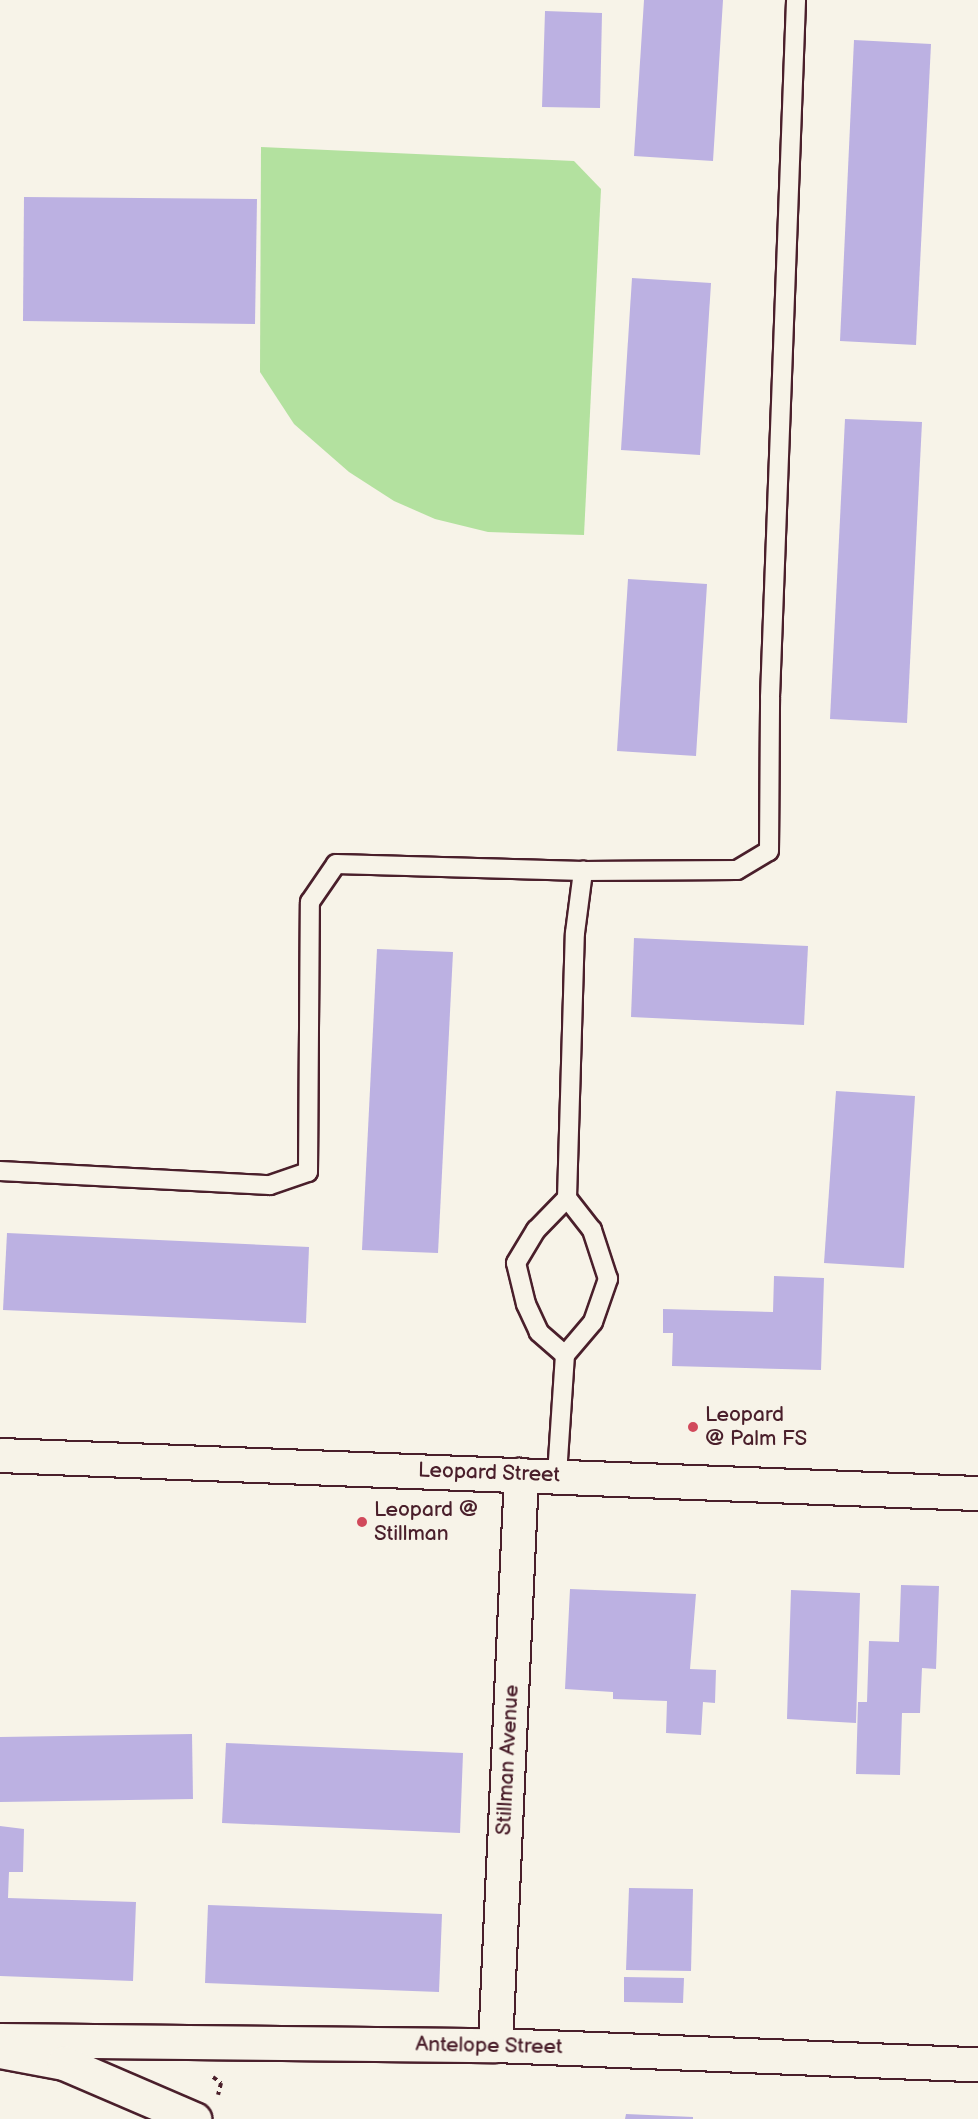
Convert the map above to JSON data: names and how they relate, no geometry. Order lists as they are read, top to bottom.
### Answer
{
  "streets": {
    "street": ["Leopard Street", "Stillman Avenue", "Antelope Street"]
  },
  "crossings": [
    ["Leopard Street", "Stillman Avenue"],
    ["Stillman Avenue", "Antelope Street"]
  ],
  "places": ["Leopard @ Palm FS", "Leopard @ Stillman"]
}
